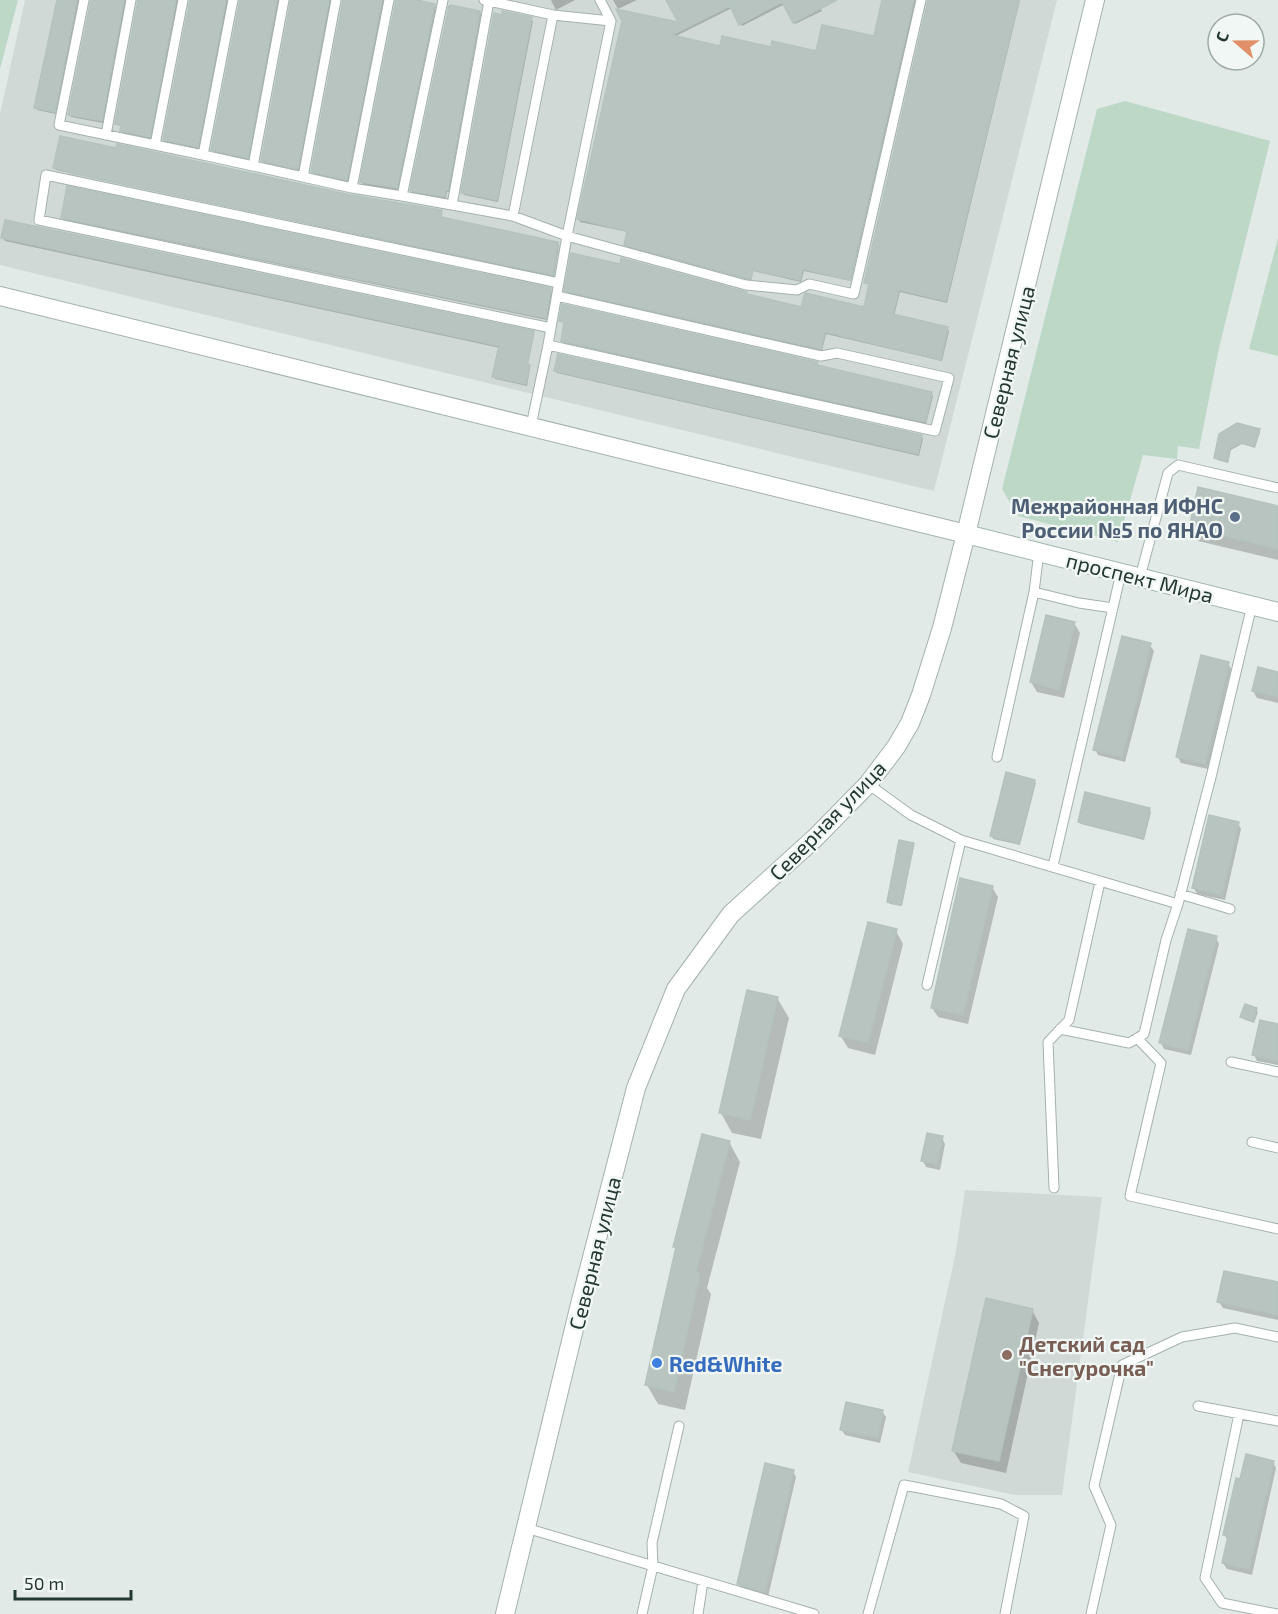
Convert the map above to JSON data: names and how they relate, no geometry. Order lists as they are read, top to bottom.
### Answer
{
  "streets": {
    "street": ["Северная улица", "проспект Мира"]
  },
  "crossings": [
    ["Северная улица", "проспект Мира"]
  ],
  "places": ["Межрайонная ИФНС России №5 по ЯНАО", "Детский сад \"Снегурочка\"", "Red&White"],
  "scale_bar": "50 m",
  "north": "left"
}
